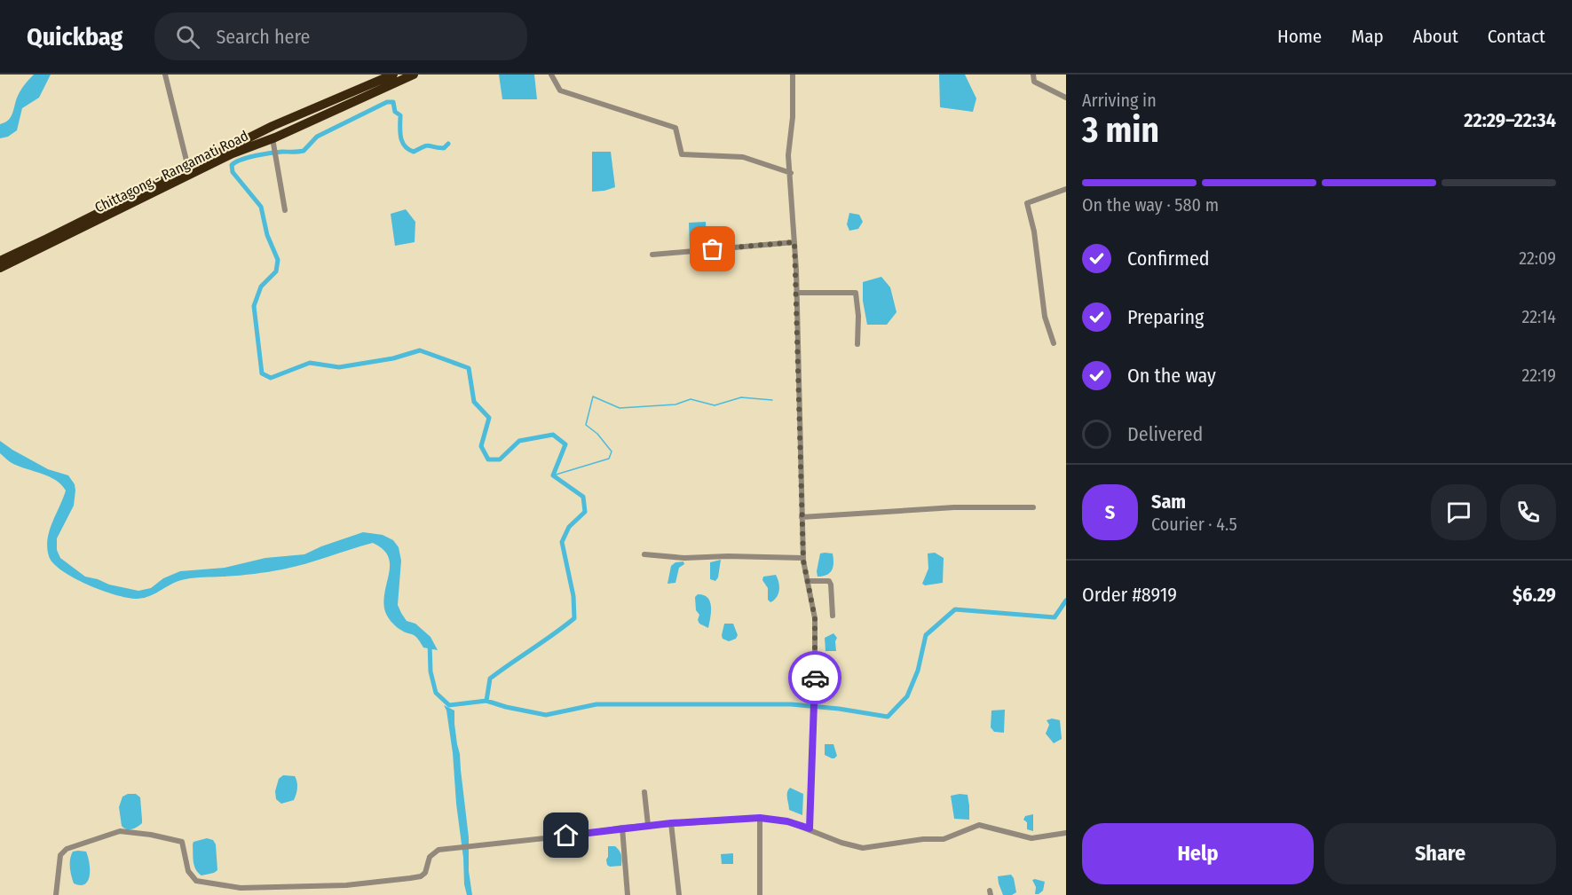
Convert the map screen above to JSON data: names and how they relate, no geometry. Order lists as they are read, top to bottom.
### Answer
{
  "streets": {
    "highway": ["Chittagong - Rangamati Road"]
  },
  "page": {
    "header": "Quickbag",
    "search": "Search here",
    "nav": [
      "Home",
      "Map",
      "About",
      "Contact"
    ],
    "heading": ["3 min", "Arriving in", "22:29–22:34"],
    "panel": [
      "Sam",
      "Courier · 4.5",
      "Order #8919",
      "$6.29"
    ],
    "bar": "On the way · 580 m",
    "list": [
      ["Confirmed", "22:09"],
      ["Preparing", "22:14"],
      ["On the way", "22:19"],
      "Delivered"
    ],
    "round": "S",
    "buttons": ["Help", "Share"]
  }
}
